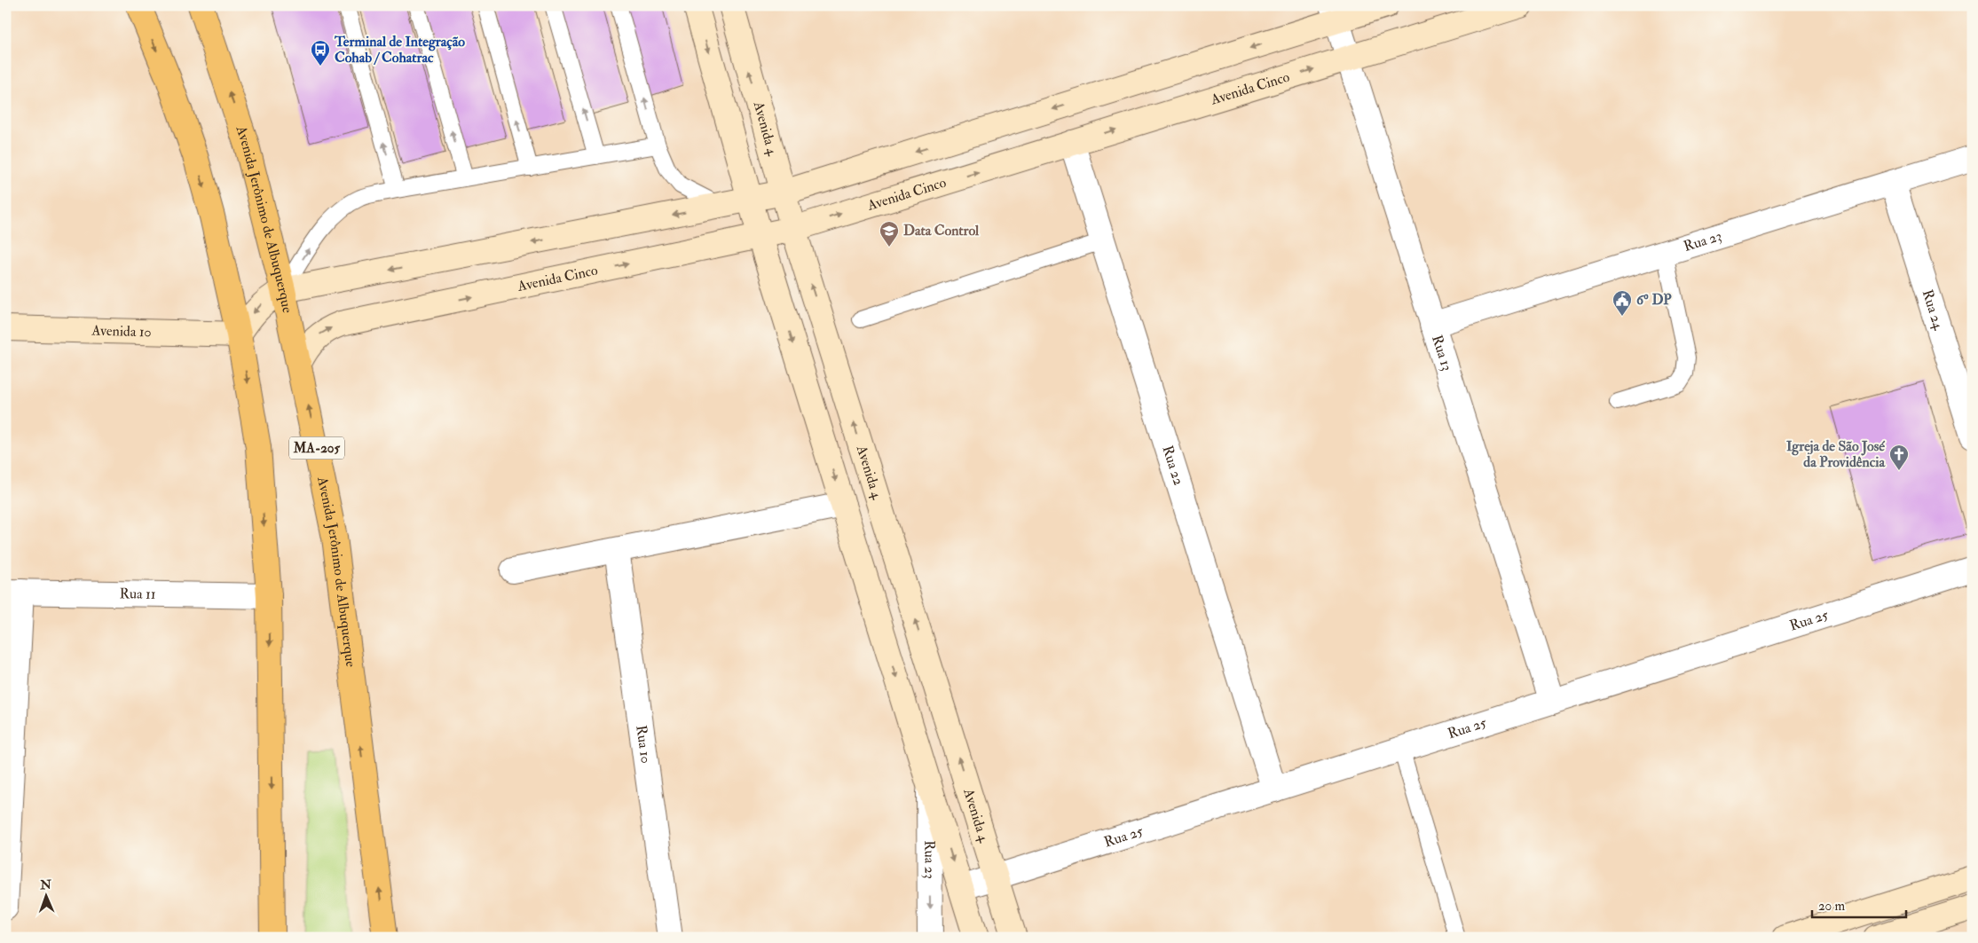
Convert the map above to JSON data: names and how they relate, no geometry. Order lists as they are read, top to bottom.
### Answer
{
  "streets": {
    "main road": [
      "Avenida Cinco",
      "Avenida 4",
      "Avenida Jerônimo de Albuquerque",
      "Avenida 10",
      "MA-205"
    ],
    "street": [
      "Rua 23",
      "Rua 24",
      "Rua 13",
      "Rua 22",
      "Rua 11",
      "Rua 25",
      "Rua 10"
    ]
  },
  "crossings": [
    ["Avenida Cinco", "Avenida 4"],
    ["Avenida Cinco", "Avenida Jerônimo de Albuquerque"],
    ["Avenida Cinco", "Rua 13"],
    ["Avenida Cinco", "Rua 22"],
    ["Avenida 4", "Rua 25"],
    ["Rua 23", "Rua 24"],
    ["Rua 23", "Rua 13"],
    ["Rua 13", "Rua 25"],
    ["Rua 22", "Rua 25"]
  ],
  "places": {
    "bus stop": ["Terminal de Integração Cohab / Cohatrac"],
    "school or university": ["Data Control"],
    "public building": ["6º DP"],
    "church": ["Igreja de São José da Providência"]
  },
  "scale_bar": "20 m",
  "north": "top"
}
